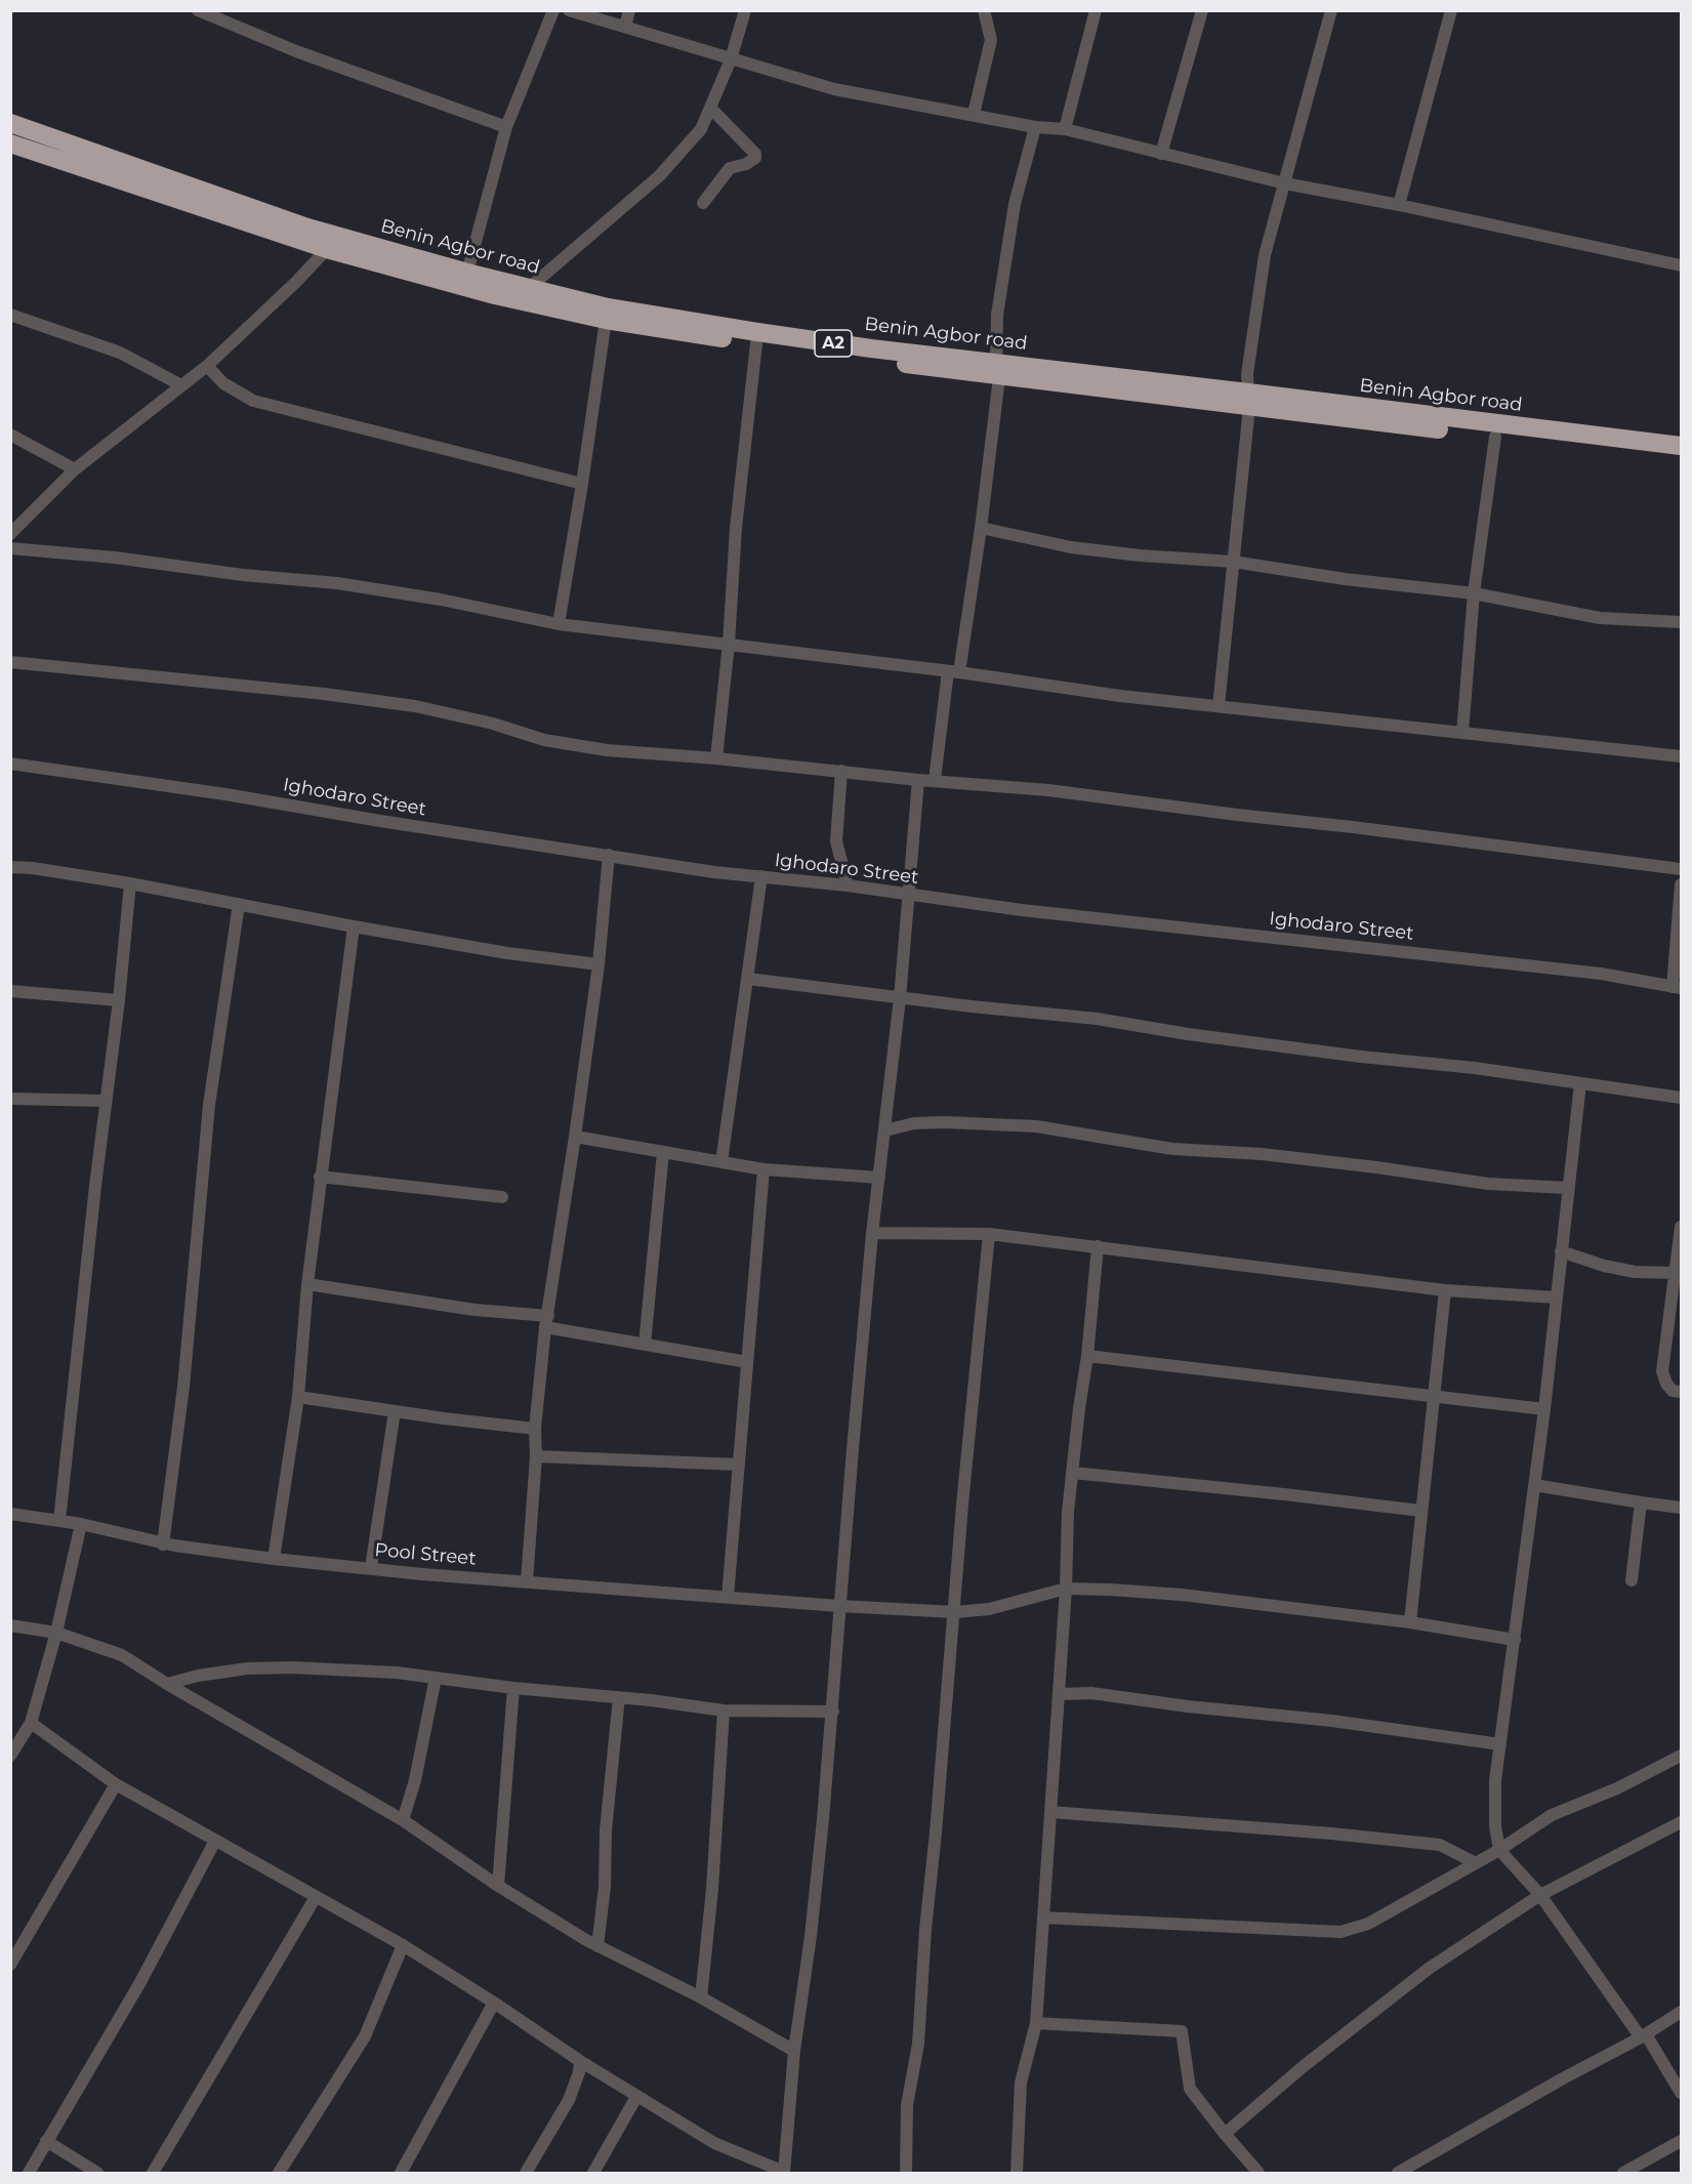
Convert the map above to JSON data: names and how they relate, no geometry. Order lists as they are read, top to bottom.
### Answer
{
  "streets": {
    "highway": ["Benin Agbor road", "A2"],
    "street": ["Ighodaro Street", "Pool Street"]
  }
}
